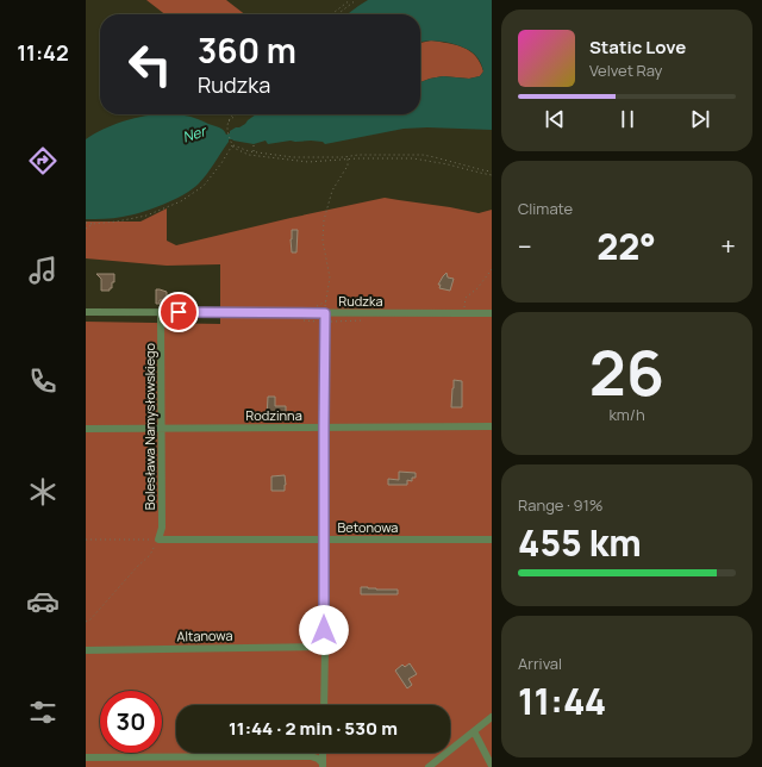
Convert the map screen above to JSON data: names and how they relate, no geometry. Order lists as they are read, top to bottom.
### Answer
{
  "streets": {
    "street": [
      "Rudzka",
      "Rodzinna",
      "Bolesława Namysłowskiego",
      "Betonowa",
      "Altanowa"
    ]
  },
  "crossings": [
    ["Rudzka", "Bolesława Namysłowskiego"],
    ["Rodzinna", "Bolesława Namysłowskiego"],
    ["Bolesława Namysłowskiego", "Betonowa"]
  ],
  "water": ["Ner"],
  "page": {
    "tabs": "11:42",
    "turn": ["360 m", "Rudzka"],
    "song": ["Static Love", "Velvet Ray"],
    "tile": [
      "Climate",
      ["26", "km/h"],
      ["Range · 91%", "455 km"],
      ["Arrival", "11:44"]
    ],
    "heat": ["−", "22°", "+"],
    "limit": "30",
    "trip": "11:44 · 2 min · 530 m"
  }
}
